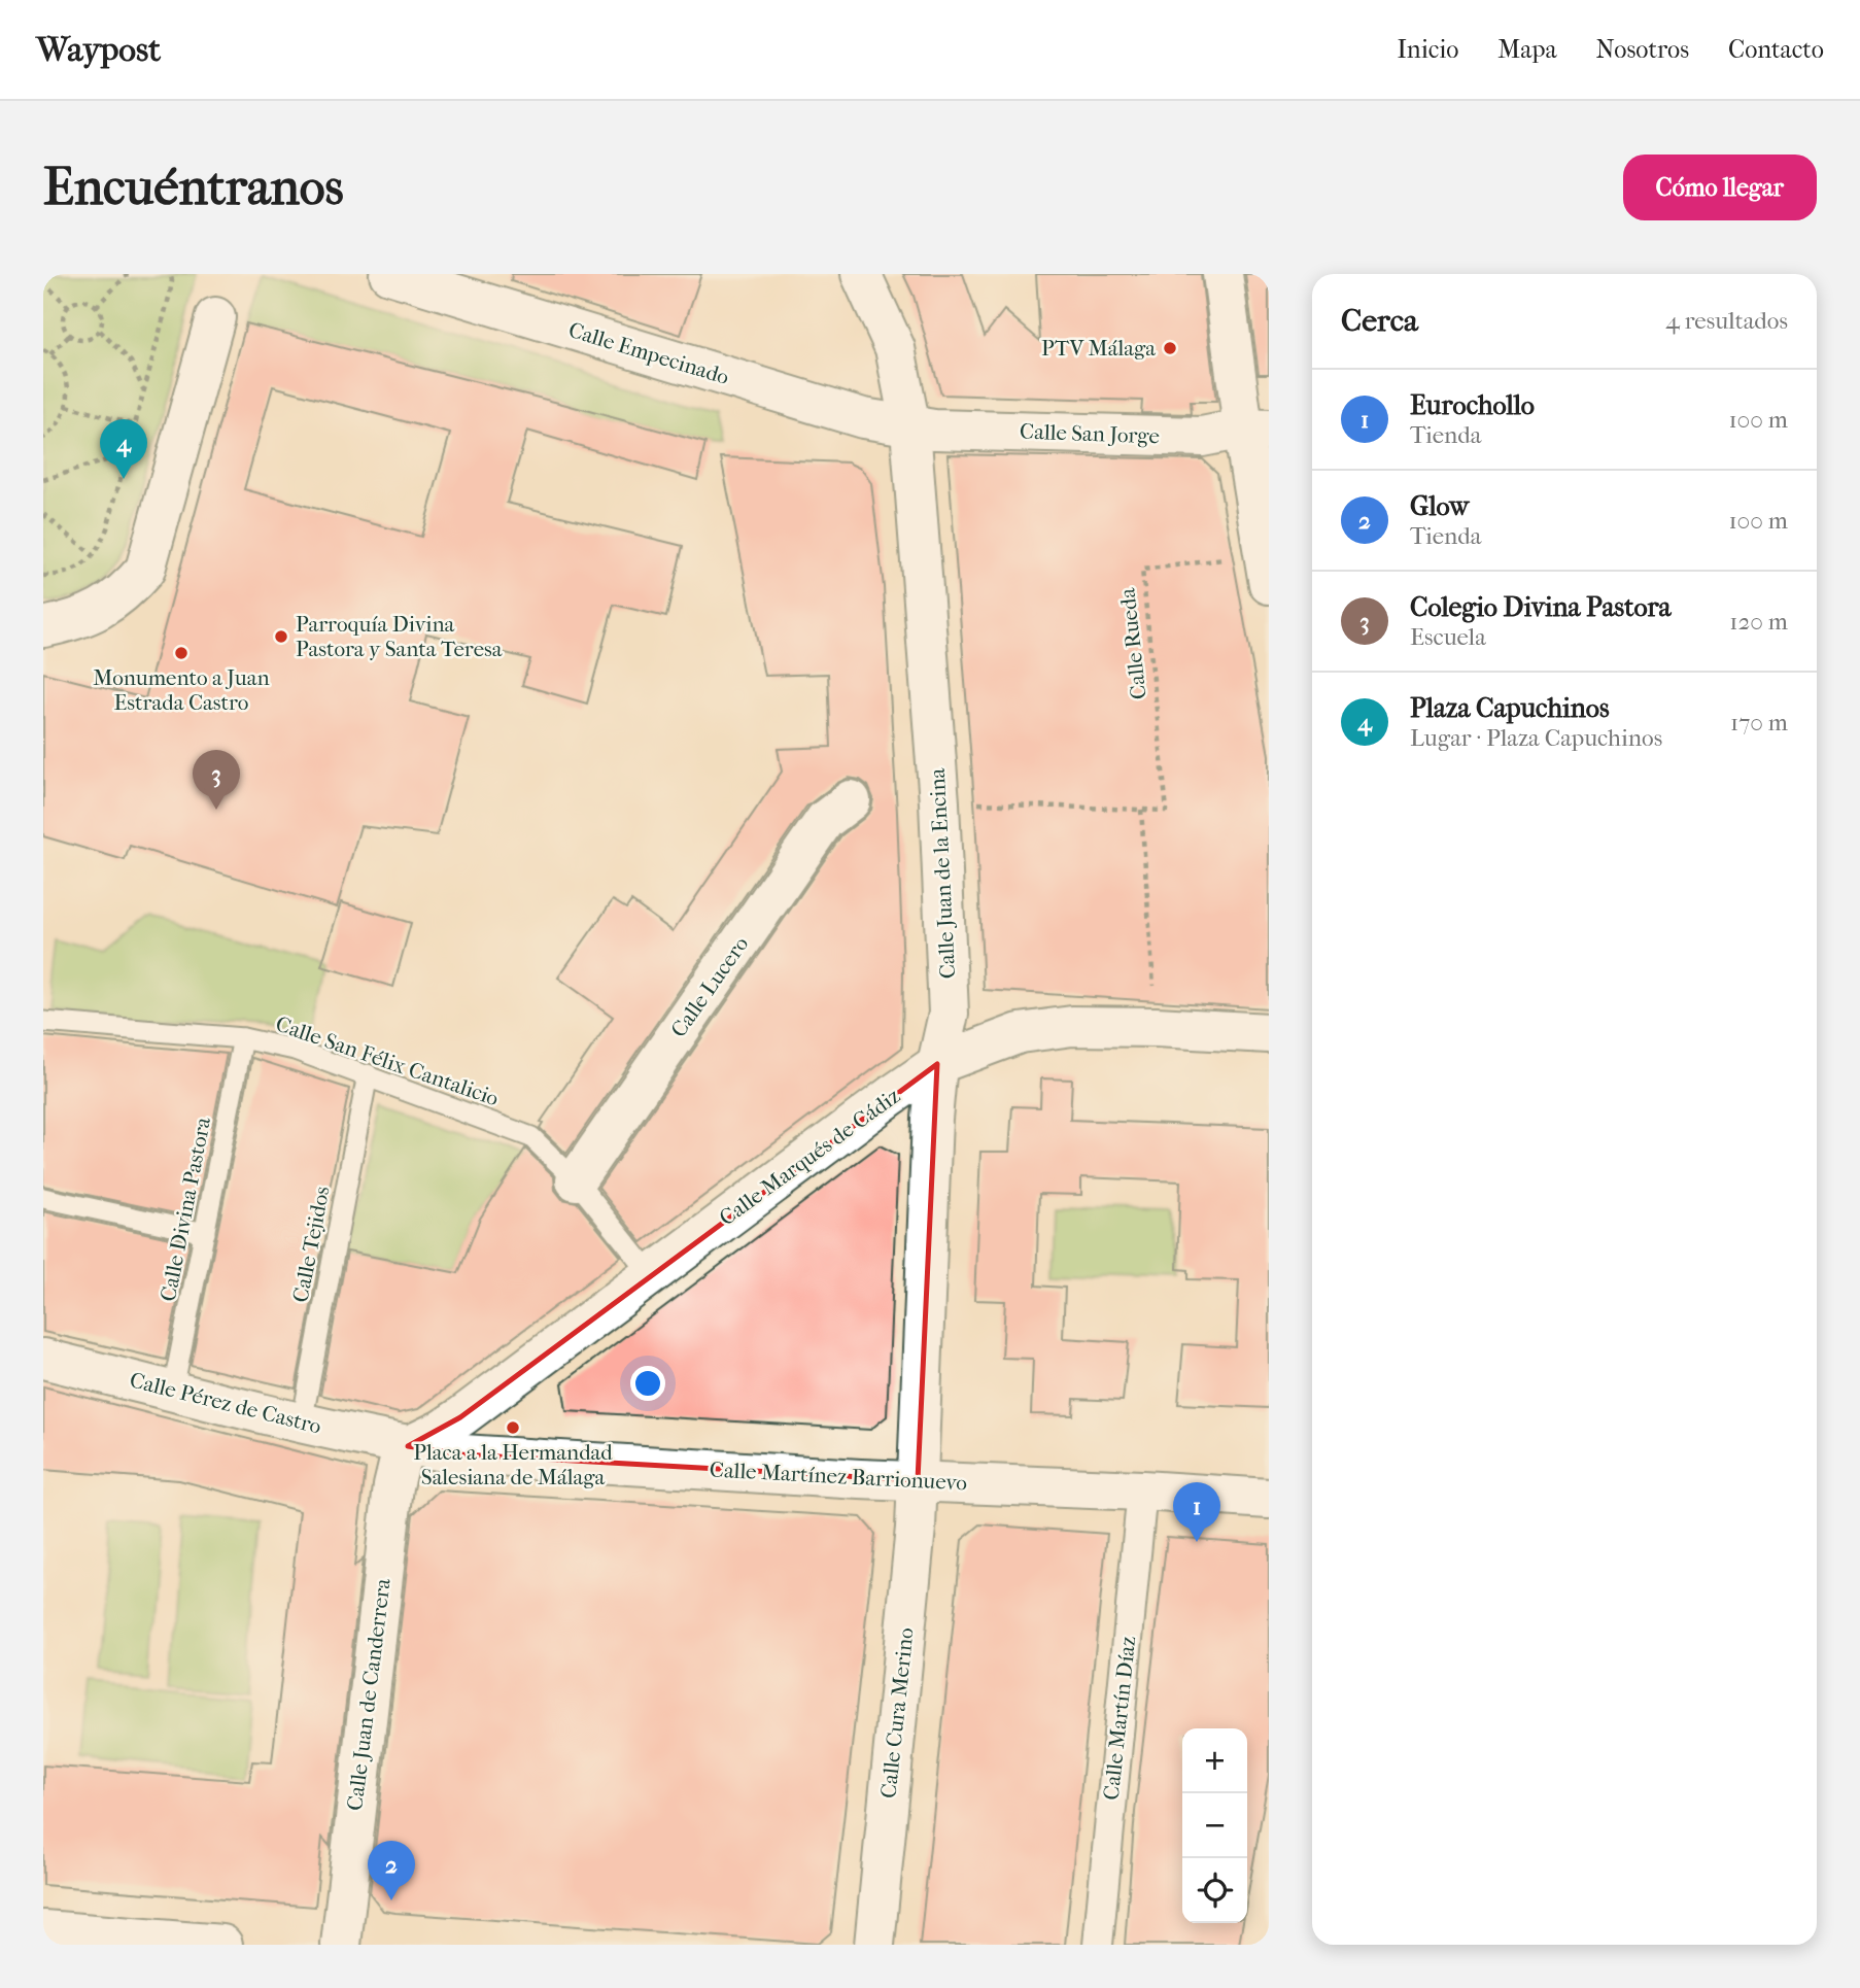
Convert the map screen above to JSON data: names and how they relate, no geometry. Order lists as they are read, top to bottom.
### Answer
{
  "streets": {
    "street": [
      "Calle Empecinado",
      "Calle San Jorge",
      "Calle Juan de la Encina",
      "Calle Lucero",
      "Calle Marqués de Cádiz",
      "Calle Pérez de Castro",
      "Calle Martínez Barrionuevo",
      "Calle Juan de Canderrera",
      "Calle Cura Merino",
      "Calle Martín Díaz"
    ],
    "lane": ["Calle San Félix Cantalicio", "Calle Divina Pastora", "Calle Tejidos"],
    "path": ["Calle Rueda"]
  },
  "crossings": [
    ["Calle Empecinado", "Calle San Jorge"],
    ["Calle Empecinado", "Calle Juan de la Encina"],
    ["Calle San Jorge", "Calle Juan de la Encina"],
    ["Calle Juan de la Encina", "Calle Marqués de Cádiz"],
    ["Calle Juan de la Encina", "Calle Martínez Barrionuevo"],
    ["Calle Juan de la Encina", "Calle Cura Merino"],
    ["Calle Lucero", "Calle San Félix Cantalicio"],
    ["Calle San Félix Cantalicio", "Calle Marqués de Cádiz"],
    ["Calle San Félix Cantalicio", "Calle Divina Pastora"],
    ["Calle San Félix Cantalicio", "Calle Tejidos"],
    ["Calle Marqués de Cádiz", "Calle Pérez de Castro"],
    ["Calle Marqués de Cádiz", "Calle Martínez Barrionuevo"],
    ["Calle Marqués de Cádiz", "Calle Juan de Canderrera"],
    ["Calle Divina Pastora", "Calle Pérez de Castro"],
    ["Calle Tejidos", "Calle Pérez de Castro"],
    ["Calle Pérez de Castro", "Calle Martínez Barrionuevo"],
    ["Calle Pérez de Castro", "Calle Juan de Canderrera"],
    ["Calle Martínez Barrionuevo", "Calle Juan de Canderrera"],
    ["Calle Martínez Barrionuevo", "Calle Cura Merino"],
    ["Calle Martínez Barrionuevo", "Calle Martín Díaz"]
  ],
  "places": [
    "PTV Málaga",
    "Parroquía Divina Pastora y Santa Teresa",
    "Monumento a Juan Estrada Castro",
    "Placa a la Hermandad Salesiana de Málaga"
  ],
  "page": {
    "header": "Waypost",
    "nav": [
      "Inicio",
      "Mapa",
      "Nosotros",
      "Contacto"
    ],
    "buttons": "Cómo llegar",
    "title": "Encuéntranos",
    "heading": ["Cerca", "4 resultados"],
    "list": [
      {
        "mark": "1",
        "name": "Eurochollo",
        "note": "Tienda",
        "value": "100 m"
      },
      {
        "mark": "2",
        "name": "Glow",
        "note": "Tienda",
        "value": "100 m"
      },
      {
        "mark": "3",
        "name": "Colegio Divina Pastora",
        "note": "Escuela",
        "value": "120 m"
      },
      {
        "mark": "4",
        "name": "Plaza Capuchinos",
        "note": "Lugar · Plaza Capuchinos",
        "value": "170 m"
      }
    ],
    "pins": [
      "4",
      "3",
      "1",
      "2"
    ],
    "map_buttons": ["+", "−"]
  }
}
